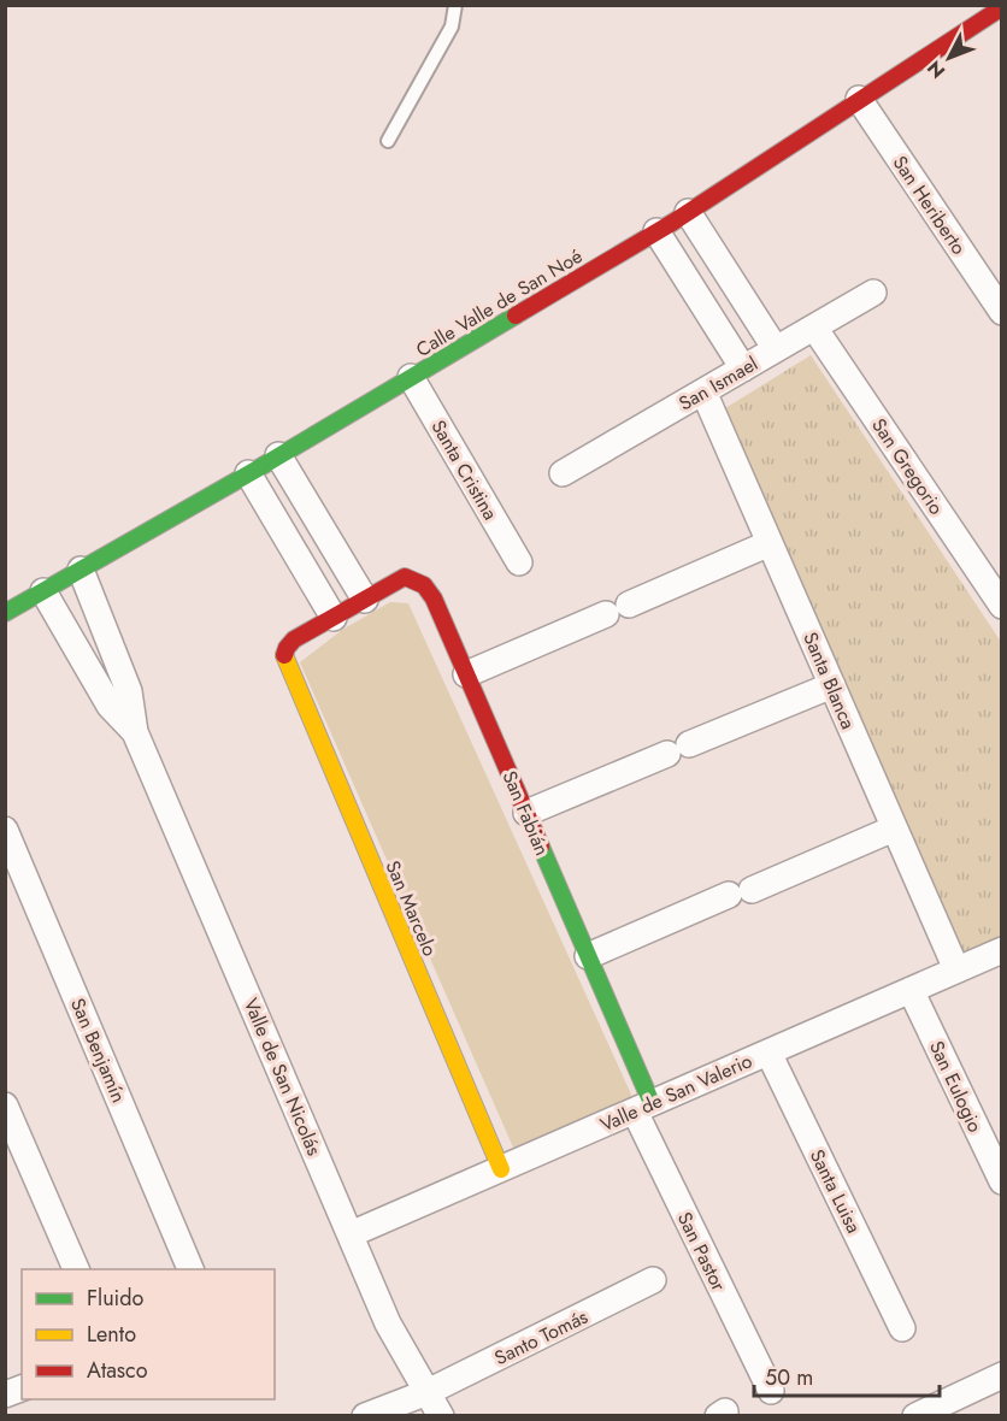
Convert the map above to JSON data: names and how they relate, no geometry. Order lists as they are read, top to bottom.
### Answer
{
  "streets": {
    "street": [
      "San Heriberto",
      "Calle Valle de San Noé",
      "San Ismael",
      "San Gregorio",
      "Santa Cristina",
      "Santa Blanca",
      "San Fabián",
      "San Marcelo",
      "San Benjamín",
      "Valle de San Nicolás",
      "San Eulogio",
      "Valle de San Valerio",
      "Santa Luisa",
      "San Pastor",
      "Santo Tomás"
    ]
  },
  "crossings": [
    ["San Heriberto", "Calle Valle de San Noé"],
    ["Calle Valle de San Noé", "Santa Cristina"],
    ["Calle Valle de San Noé", "Valle de San Nicolás"],
    ["San Ismael", "San Gregorio"],
    ["San Ismael", "Santa Blanca"],
    ["Santa Blanca", "Valle de San Valerio"],
    ["San Fabián", "San Marcelo"],
    ["San Fabián", "Valle de San Valerio"],
    ["San Fabián", "San Pastor"],
    ["San Marcelo", "Valle de San Valerio"],
    ["Valle de San Nicolás", "Valle de San Valerio"],
    ["Valle de San Nicolás", "Santo Tomás"],
    ["San Eulogio", "Valle de San Valerio"],
    ["Valle de San Valerio", "Santa Luisa"],
    ["Valle de San Valerio", "San Pastor"]
  ],
  "legend": ["Fluido", "Lento", "Atasco"],
  "scale_bar": "50 m",
  "north": "bottom left"
}
